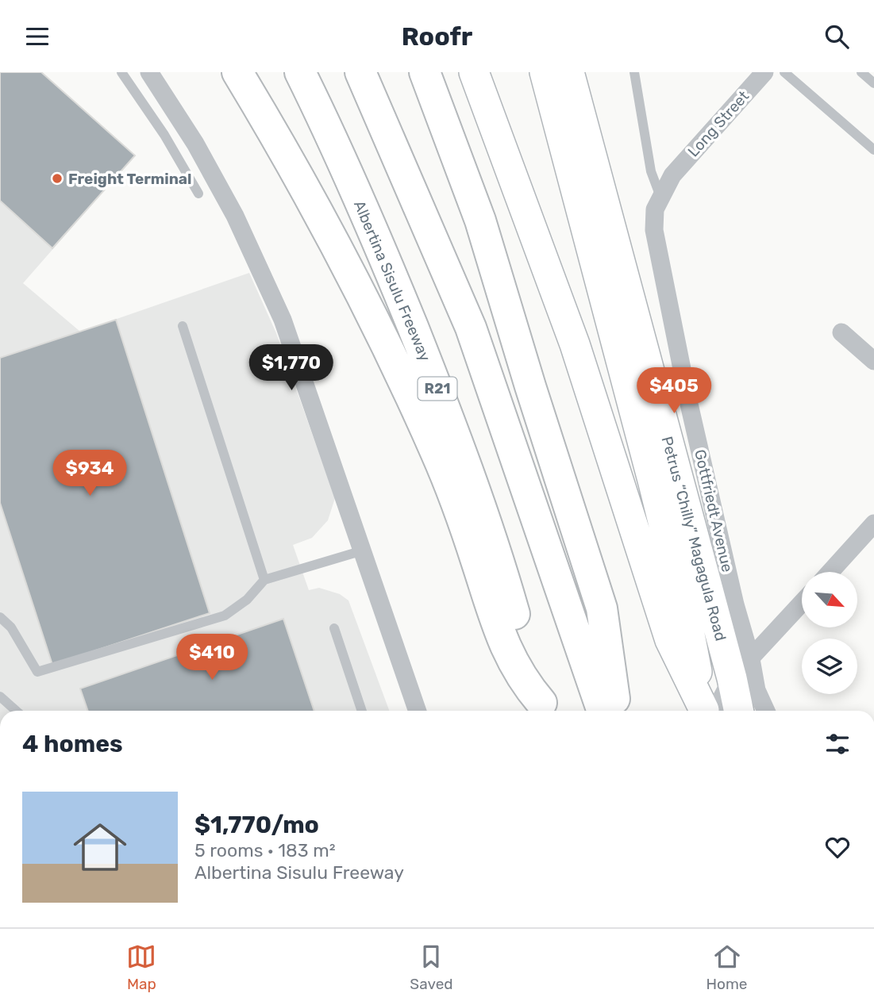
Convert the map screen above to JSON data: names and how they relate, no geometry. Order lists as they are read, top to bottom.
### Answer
{
  "streets": {
    "highway": ["Albertina Sisulu Freeway", "R21"],
    "main road": ["Petrus “Chilly” Magagula Road"],
    "street": ["Long Street", "Gottfriedt Avenue"]
  },
  "crossings": [
    ["Long Street", "Gottfriedt Avenue"],
    ["Gottfriedt Avenue", "Petrus “Chilly” Magagula Road"]
  ],
  "places": ["Freight Terminal"],
  "north": "bottom right",
  "page": {
    "header": "Roofr",
    "price": [
      "$1,770",
      "$405",
      "$934",
      "$410"
    ],
    "heading": "4 homes",
    "list": [
      {
        "name": "$1,770/mo",
        "note": "5 rooms · 183 m² · Albertina Sisulu Freeway"
      }
    ],
    "tabs": ["Map", "Saved", "Home"]
  }
}
